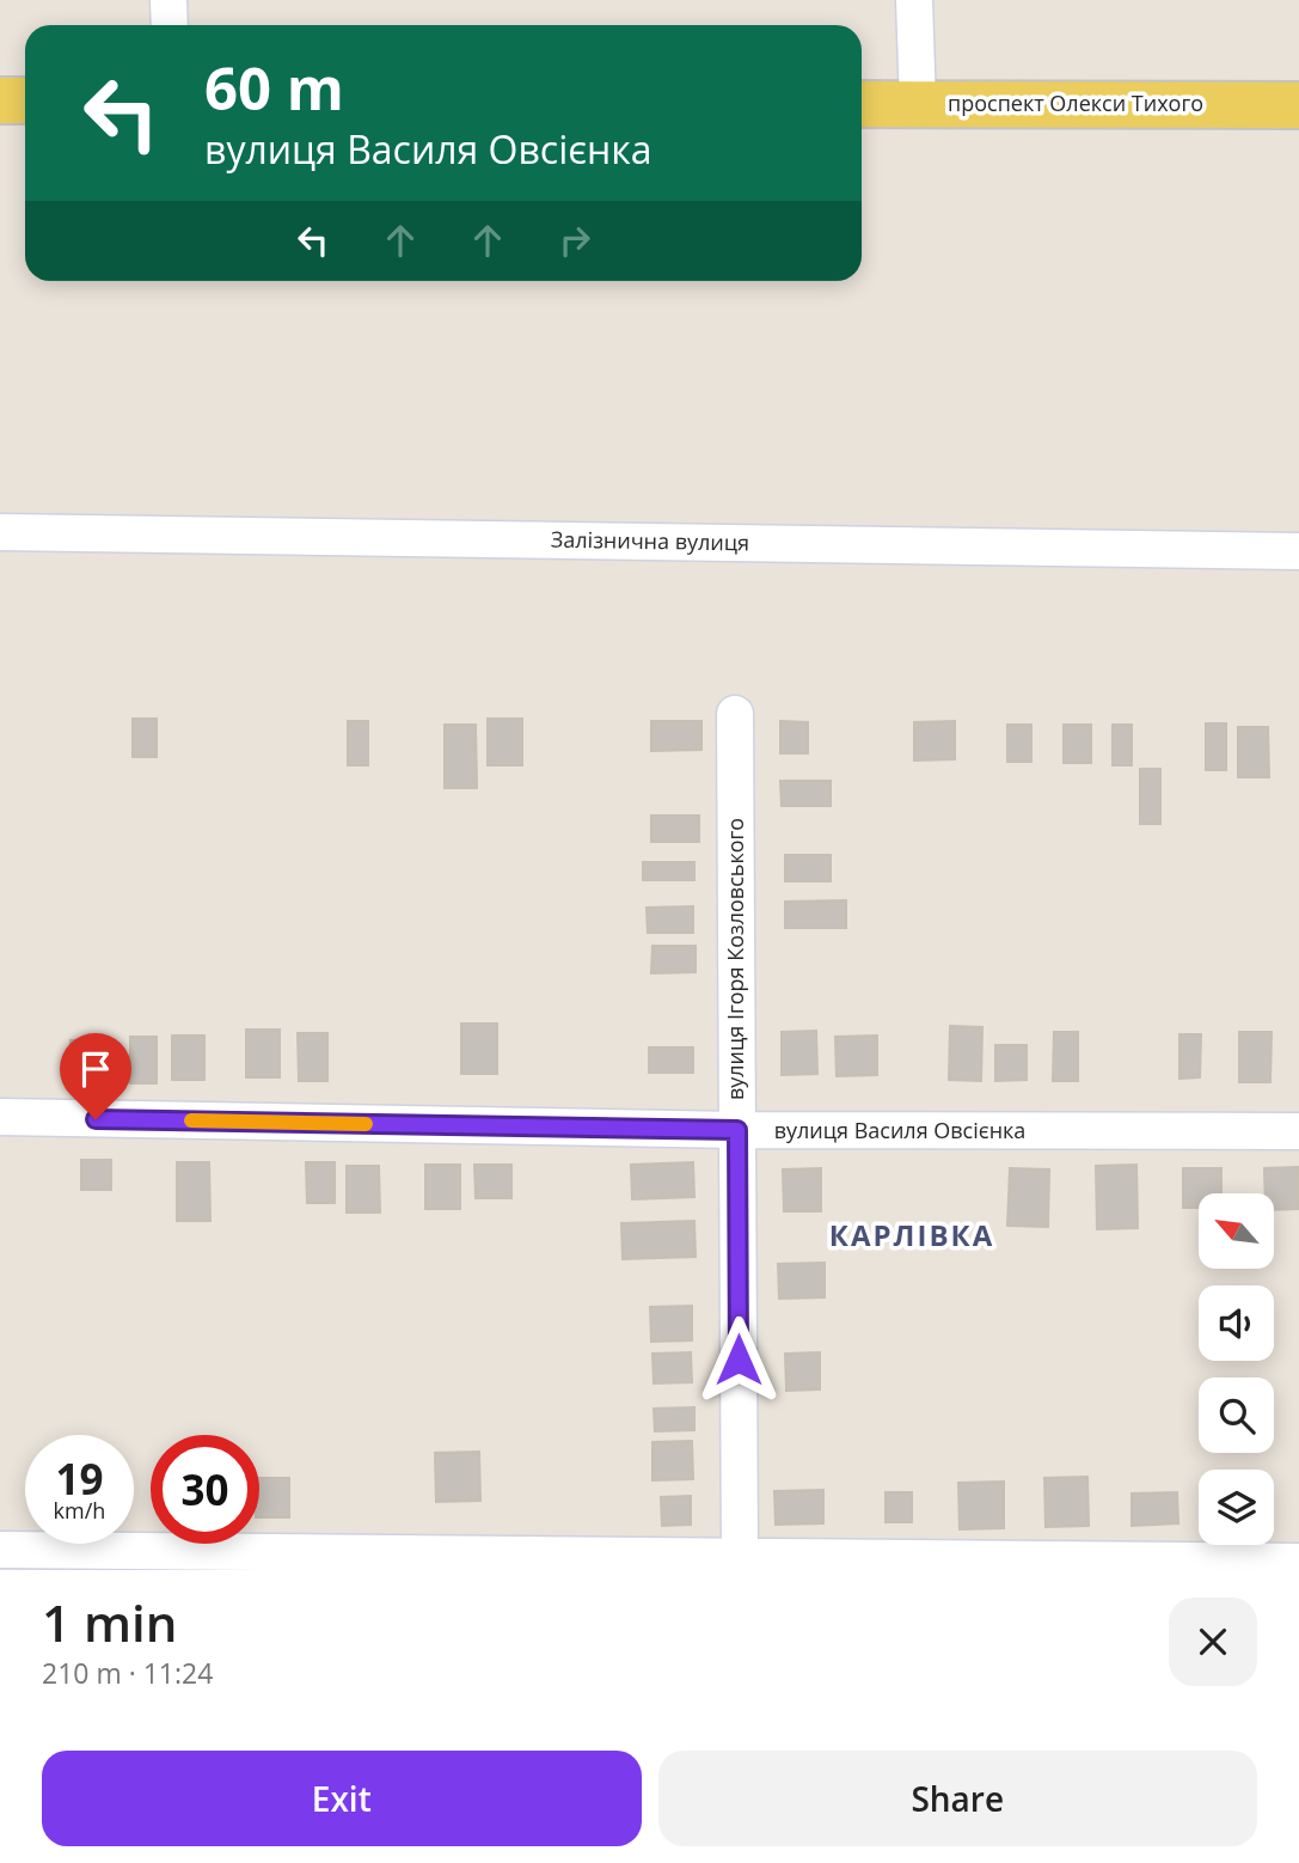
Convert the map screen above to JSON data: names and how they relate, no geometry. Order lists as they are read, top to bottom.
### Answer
{
  "streets": {
    "main road": ["проспект Олекси Тихого"],
    "street": ["Залізнична вулиця", "вулиця Ігоря Козловського", "вулиця Василя Овсієнка"]
  },
  "crossings": [
    ["вулиця Ігоря Козловського", "вулиця Василя Овсієнка"]
  ],
  "districts": ["КАРЛІВКА"],
  "north": "top left",
  "page": {
    "turn": ["60 m", "вулиця Василя Овсієнка"],
    "speed": "19 km/h",
    "limit": "30",
    "heading": ["1 min", "210 m · 11:24"],
    "buttons": ["Exit", "Share"]
  }
}
